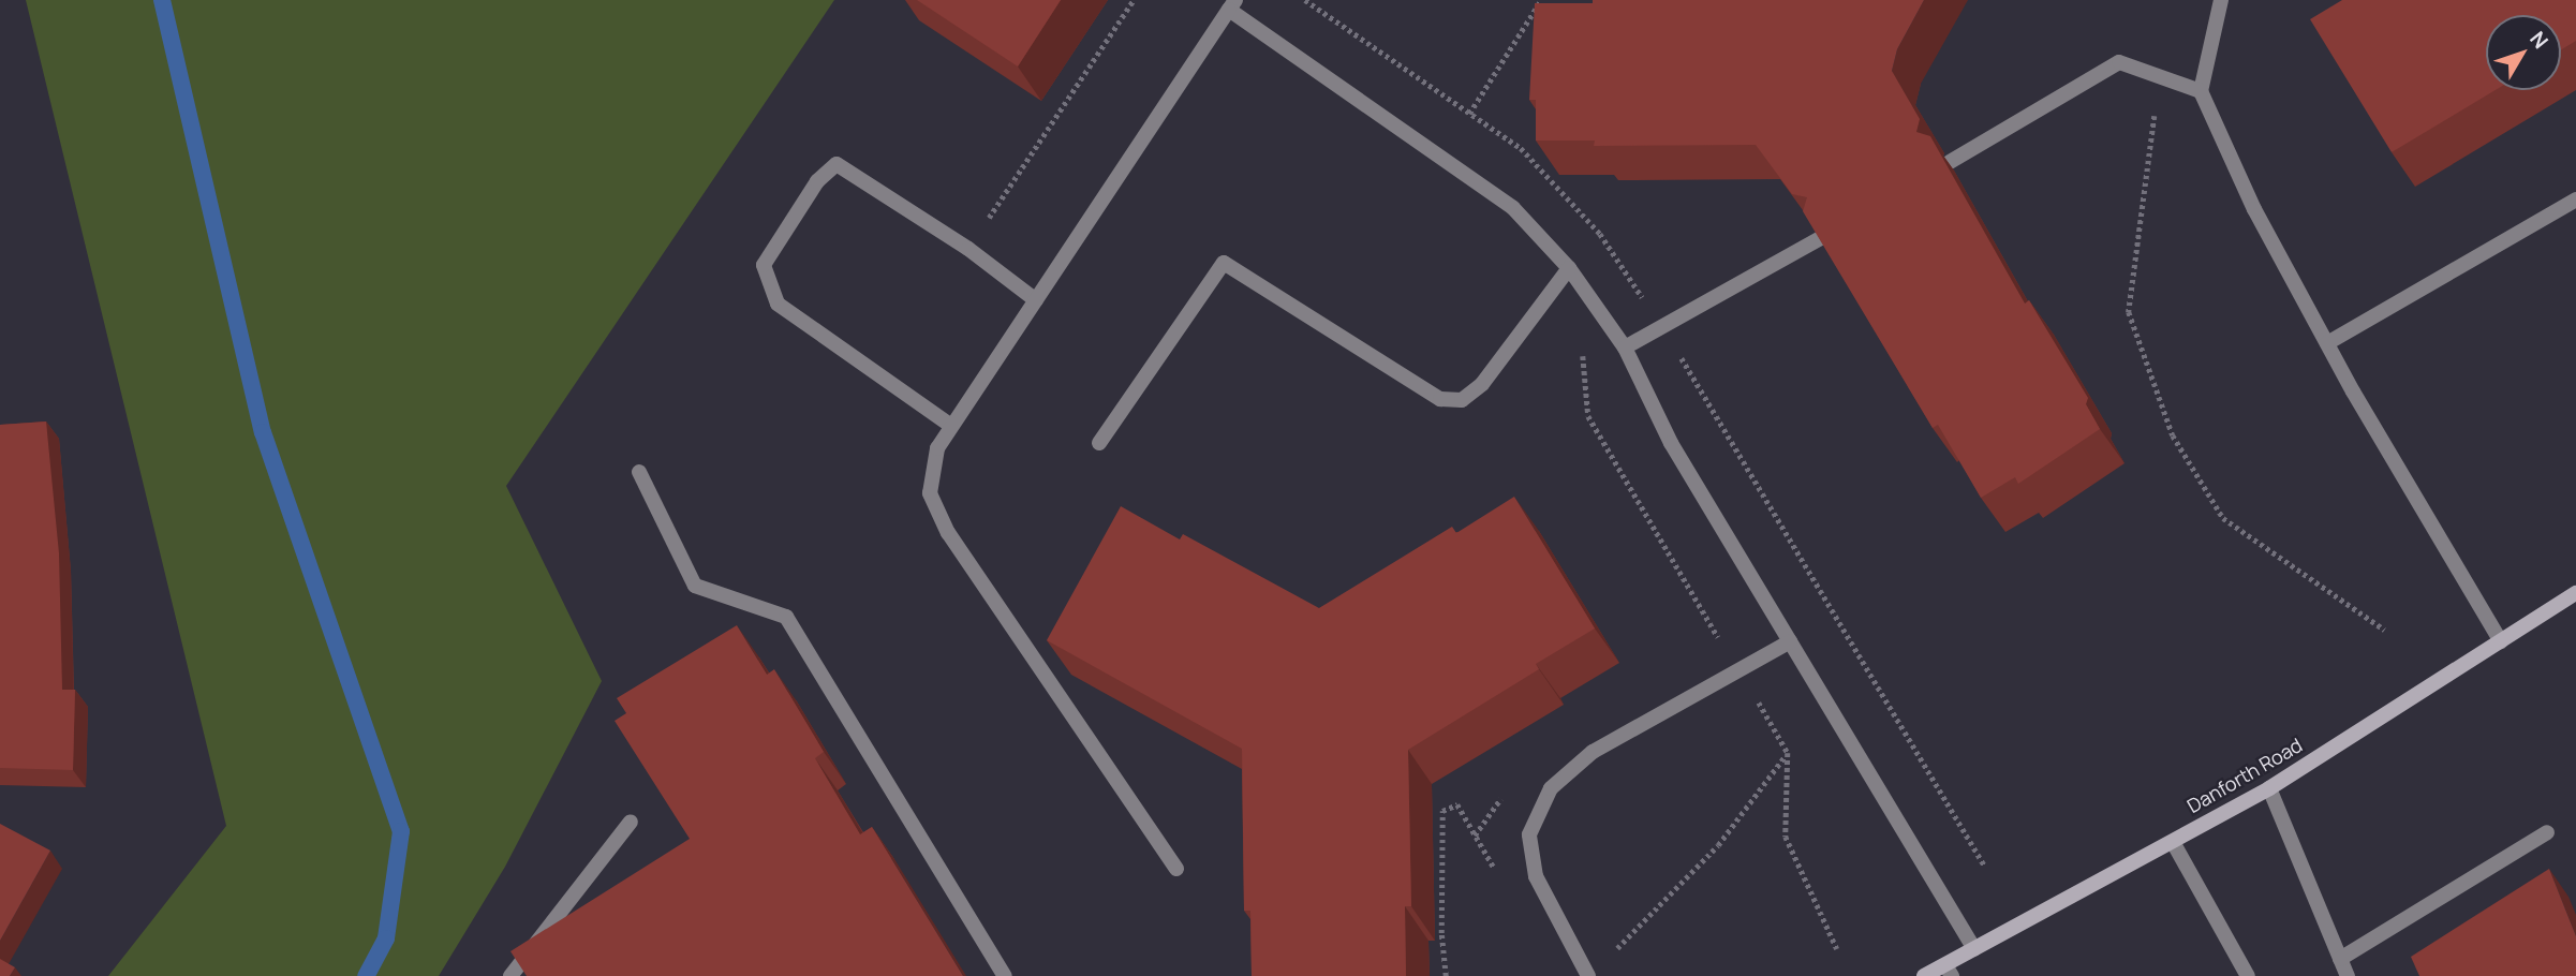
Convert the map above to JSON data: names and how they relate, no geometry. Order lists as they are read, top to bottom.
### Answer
{
  "streets": {
    "main road": ["Danforth Road"]
  },
  "north": "top right"
}
